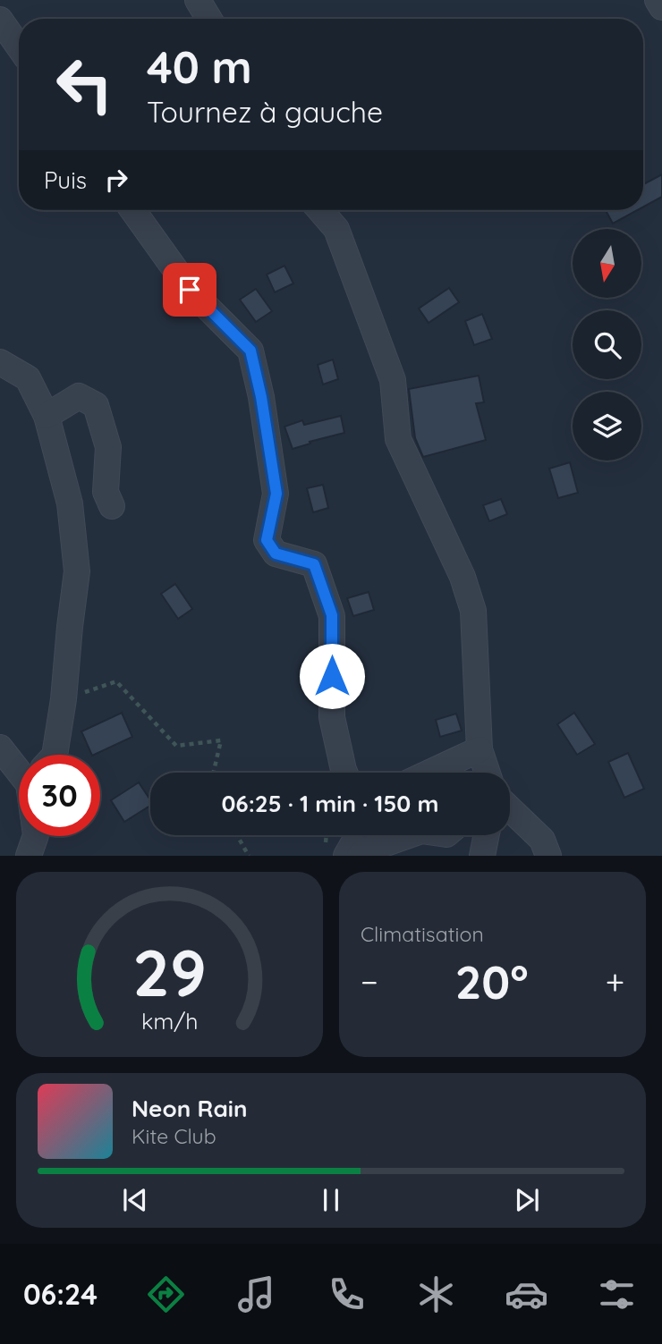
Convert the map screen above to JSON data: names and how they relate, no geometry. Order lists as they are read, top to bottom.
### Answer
{
  "north": "bottom",
  "page": {
    "turn": ["40 m", "Tournez à gauche"],
    "then": "Puis",
    "limit": "30",
    "trip": "06:25 · 1 min · 150 m",
    "tile": "Climatisation",
    "heat": ["−", "20°", "+"],
    "song": ["Neon Rain", "Kite Club"],
    "tabs": "06:24",
    "gauge": ["29", "km/h"]
  }
}
